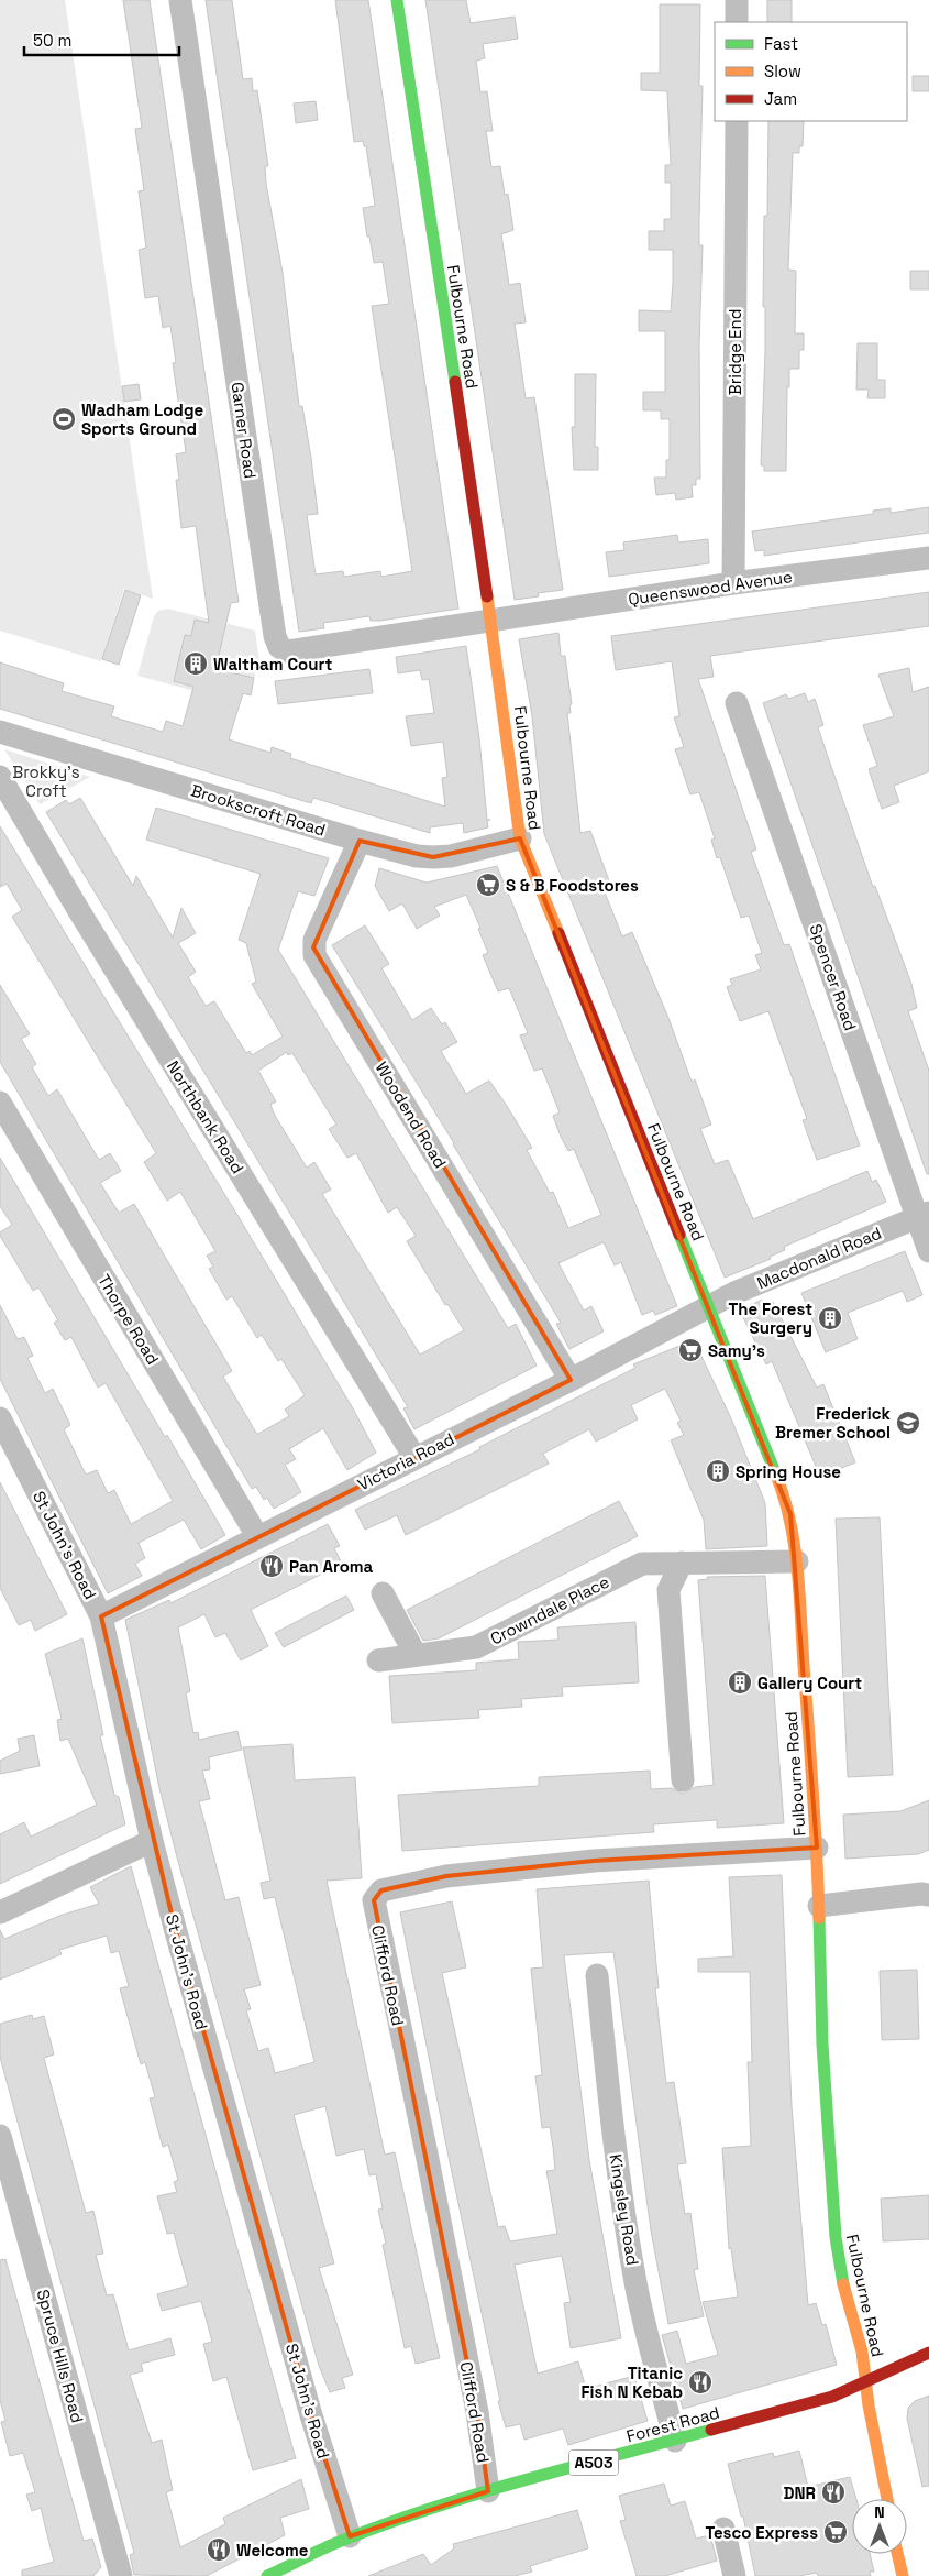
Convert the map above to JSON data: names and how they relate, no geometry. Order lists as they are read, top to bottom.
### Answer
{
  "streets": {
    "main road": ["Fulbourne Road", "Forest Road", "A503"],
    "street": [
      "Bridge End",
      "Garner Road",
      "Queenswood Avenue",
      "Brookscroft Road",
      "Spencer Road",
      "Woodend Road",
      "Northbank Road",
      "Macdonald Road",
      "Thorpe Road",
      "Victoria Road",
      "St John's Road",
      "Crowndale Place",
      "Clifford Road",
      "Kingsley Road",
      "Spruce Hills Road"
    ]
  },
  "crossings": [
    ["Fulbourne Road", "Garner Road"],
    ["Fulbourne Road", "Queenswood Avenue"],
    ["Fulbourne Road", "Brookscroft Road"],
    ["Fulbourne Road", "Macdonald Road"],
    ["Fulbourne Road", "Victoria Road"],
    ["Fulbourne Road", "Crowndale Place"],
    ["Fulbourne Road", "Clifford Road"],
    ["Fulbourne Road", "Forest Road"],
    ["Bridge End", "Queenswood Avenue"],
    ["Garner Road", "Queenswood Avenue"],
    ["Brookscroft Road", "Woodend Road"],
    ["Spencer Road", "Macdonald Road"],
    ["Woodend Road", "Victoria Road"],
    ["Northbank Road", "Victoria Road"],
    ["Macdonald Road", "Victoria Road"],
    ["Thorpe Road", "Victoria Road"],
    ["Victoria Road", "St John's Road"],
    ["St John's Road", "Forest Road"],
    ["Clifford Road", "Forest Road"],
    ["Kingsley Road", "Forest Road"]
  ],
  "parks": ["Brokky's Croft"],
  "places": {
    "sports": ["Wadham Lodge Sports Ground"],
    "building": [
      "Waltham Court",
      "The Forest Surgery",
      "Spring House",
      "Gallery Court"
    ],
    "supermarket": ["S & B Foodstores", "Samy's", "Tesco Express"],
    "school or university": ["Frederick Bremer School"],
    "restaurant": [
      "Pan Aroma",
      "Titanic Fish N Kebab",
      "DNR",
      "Welcome"
    ]
  },
  "legend": ["Fast", "Slow", "Jam"],
  "scale_bar": "50 m",
  "north": "top"
}
